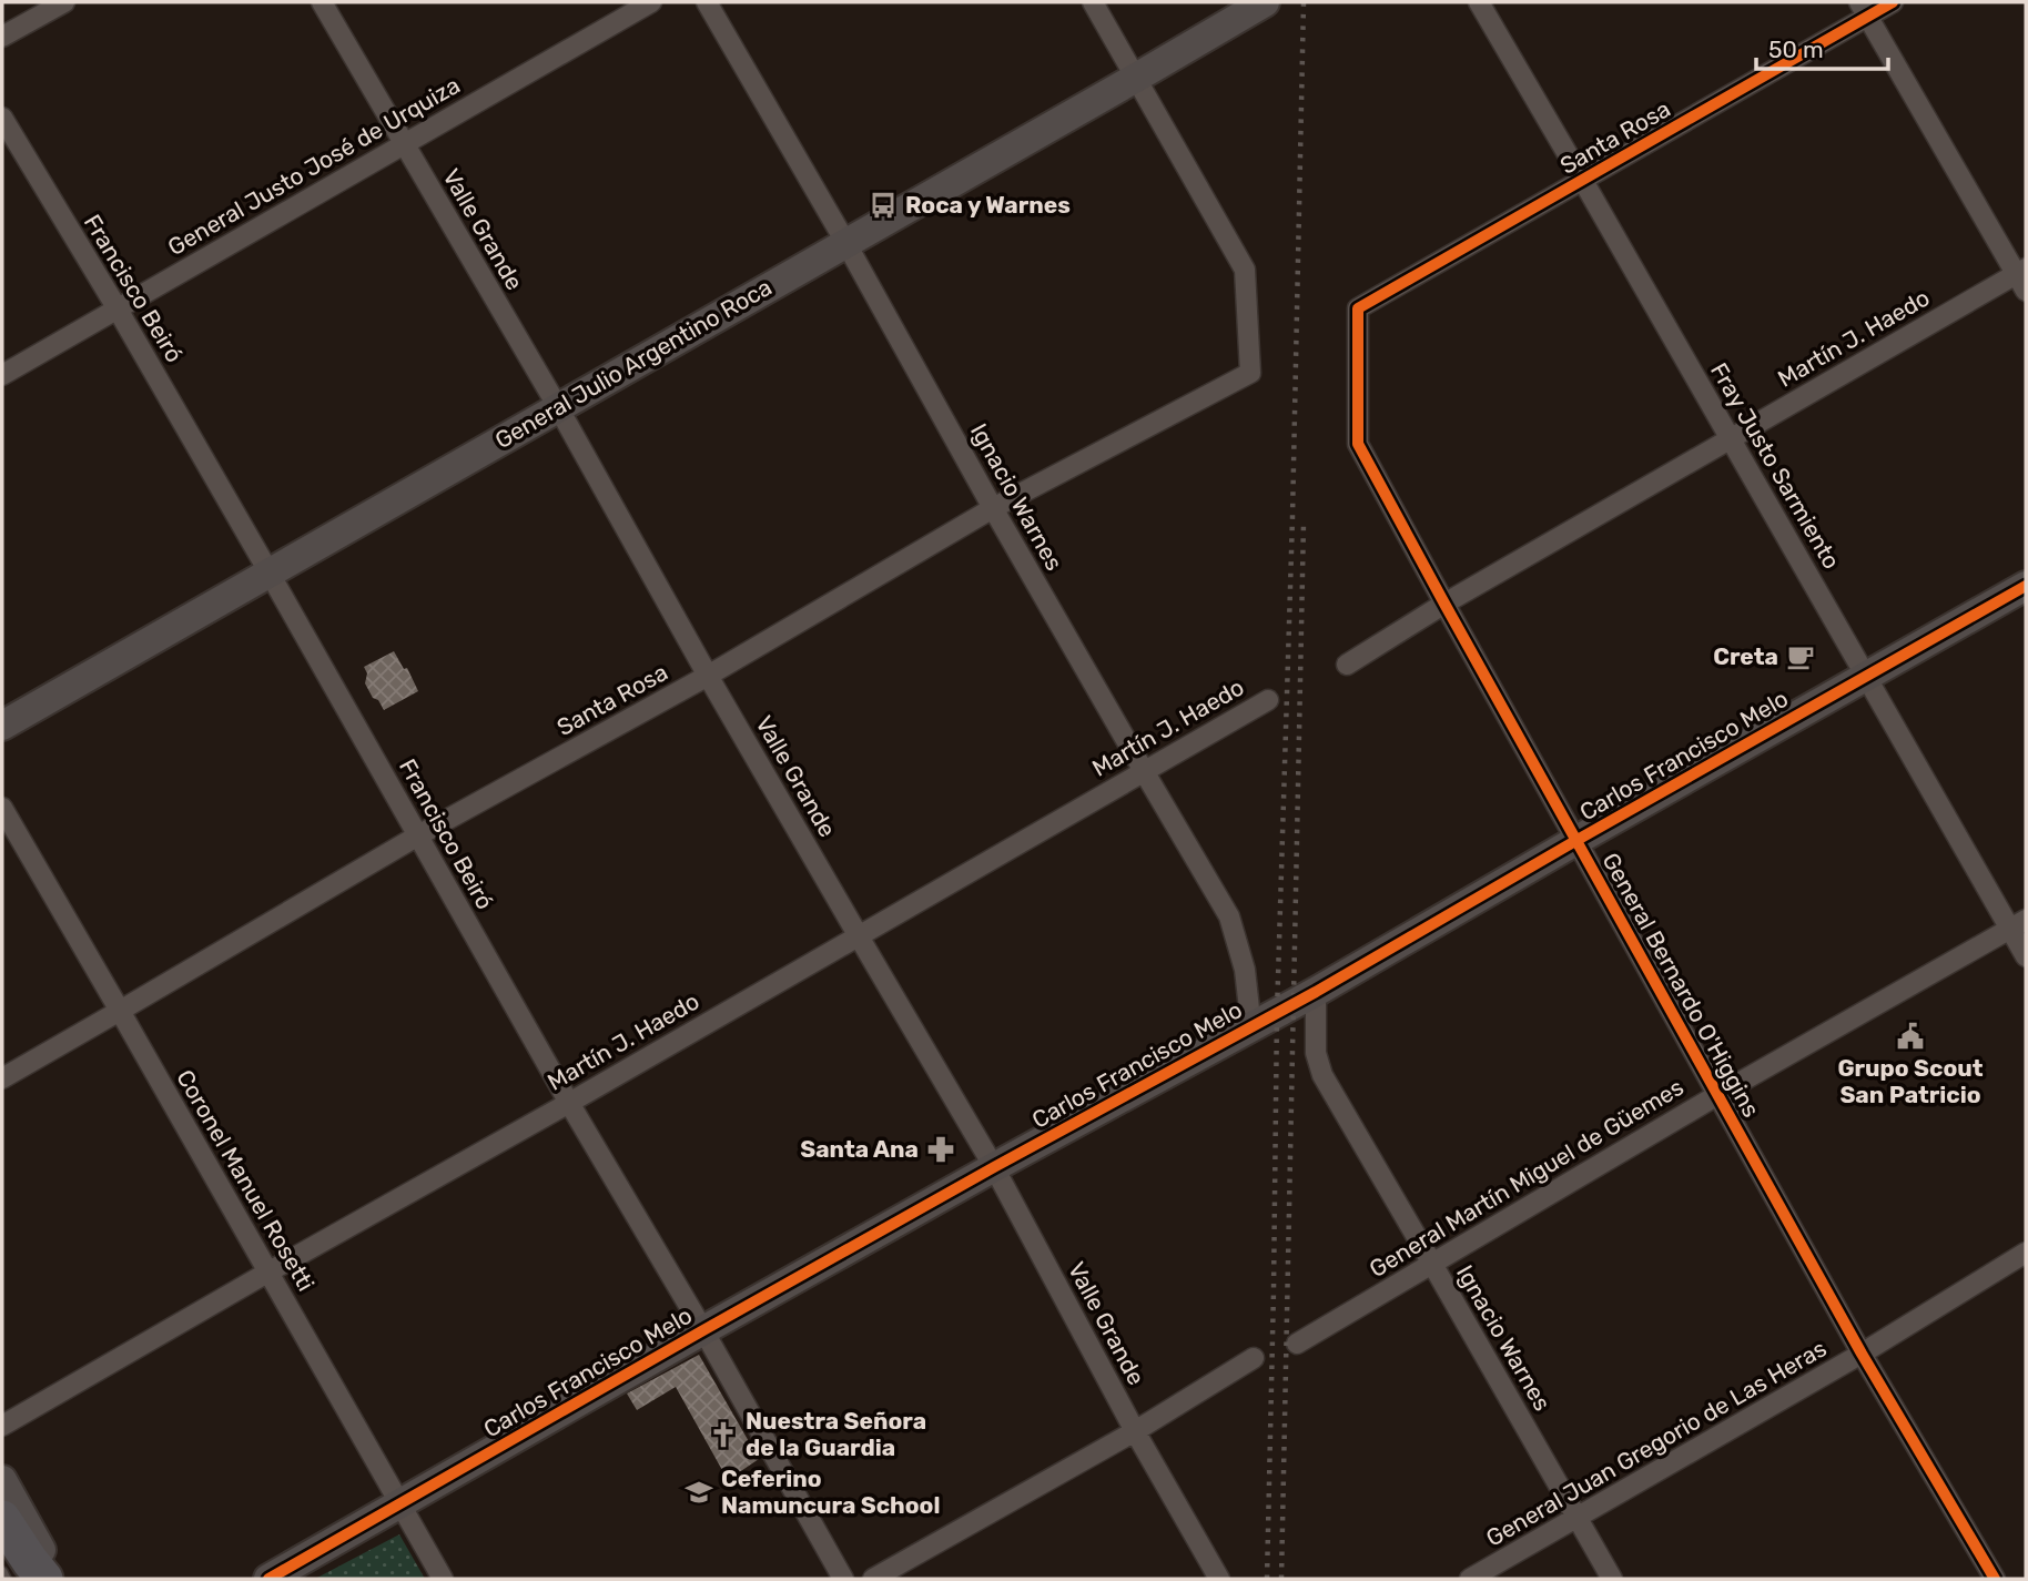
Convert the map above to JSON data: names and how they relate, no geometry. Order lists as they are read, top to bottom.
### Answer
{
  "streets": {
    "street": [
      "Santa Rosa",
      "General Justo José de Urquiza",
      "Valle Grande",
      "Francisco Beiró",
      "Martín J. Haedo",
      "General Julio Argentino Roca",
      "Fray Justo Sarmiento",
      "Ignacio Warnes",
      "Carlos Francisco Melo",
      "General Bernardo O'Higgins",
      "General Martín Miguel de Güemes",
      "Coronel Manuel Rosetti",
      "General Juan Gregorio de Las Heras"
    ]
  },
  "crossings": [
    ["Santa Rosa", "Valle Grande"],
    ["Santa Rosa", "Francisco Beiró"],
    ["Santa Rosa", "General Julio Argentino Roca"],
    ["Santa Rosa", "Fray Justo Sarmiento"],
    ["Santa Rosa", "Ignacio Warnes"],
    ["Santa Rosa", "General Bernardo O'Higgins"],
    ["Santa Rosa", "Coronel Manuel Rosetti"],
    ["General Justo José de Urquiza", "Valle Grande"],
    ["General Justo José de Urquiza", "Francisco Beiró"],
    ["Valle Grande", "Martín J. Haedo"],
    ["Valle Grande", "General Julio Argentino Roca"],
    ["Valle Grande", "Carlos Francisco Melo"],
    ["Francisco Beiró", "Martín J. Haedo"],
    ["Francisco Beiró", "General Julio Argentino Roca"],
    ["Francisco Beiró", "Carlos Francisco Melo"],
    ["Martín J. Haedo", "Fray Justo Sarmiento"],
    ["Martín J. Haedo", "Ignacio Warnes"],
    ["Martín J. Haedo", "General Bernardo O'Higgins"],
    ["Martín J. Haedo", "Coronel Manuel Rosetti"],
    ["General Julio Argentino Roca", "Ignacio Warnes"],
    ["Fray Justo Sarmiento", "Carlos Francisco Melo"],
    ["Fray Justo Sarmiento", "General Martín Miguel de Güemes"],
    ["Ignacio Warnes", "Carlos Francisco Melo"],
    ["Ignacio Warnes", "General Martín Miguel de Güemes"],
    ["Ignacio Warnes", "General Juan Gregorio de Las Heras"],
    ["Carlos Francisco Melo", "General Bernardo O'Higgins"],
    ["Carlos Francisco Melo", "Coronel Manuel Rosetti"],
    ["General Bernardo O'Higgins", "General Martín Miguel de Güemes"],
    ["General Bernardo O'Higgins", "General Juan Gregorio de Las Heras"]
  ],
  "places": {
    "bus stop": ["Roca y Warnes"],
    "cafe": ["Creta"],
    "public building": ["Grupo Scout San Patricio"],
    "pharmacy": ["Santa Ana"],
    "church": ["Nuestra Señora de la Guardia"],
    "school or university": ["Ceferino Namuncura School"]
  },
  "scale_bar": "50 m"
}
